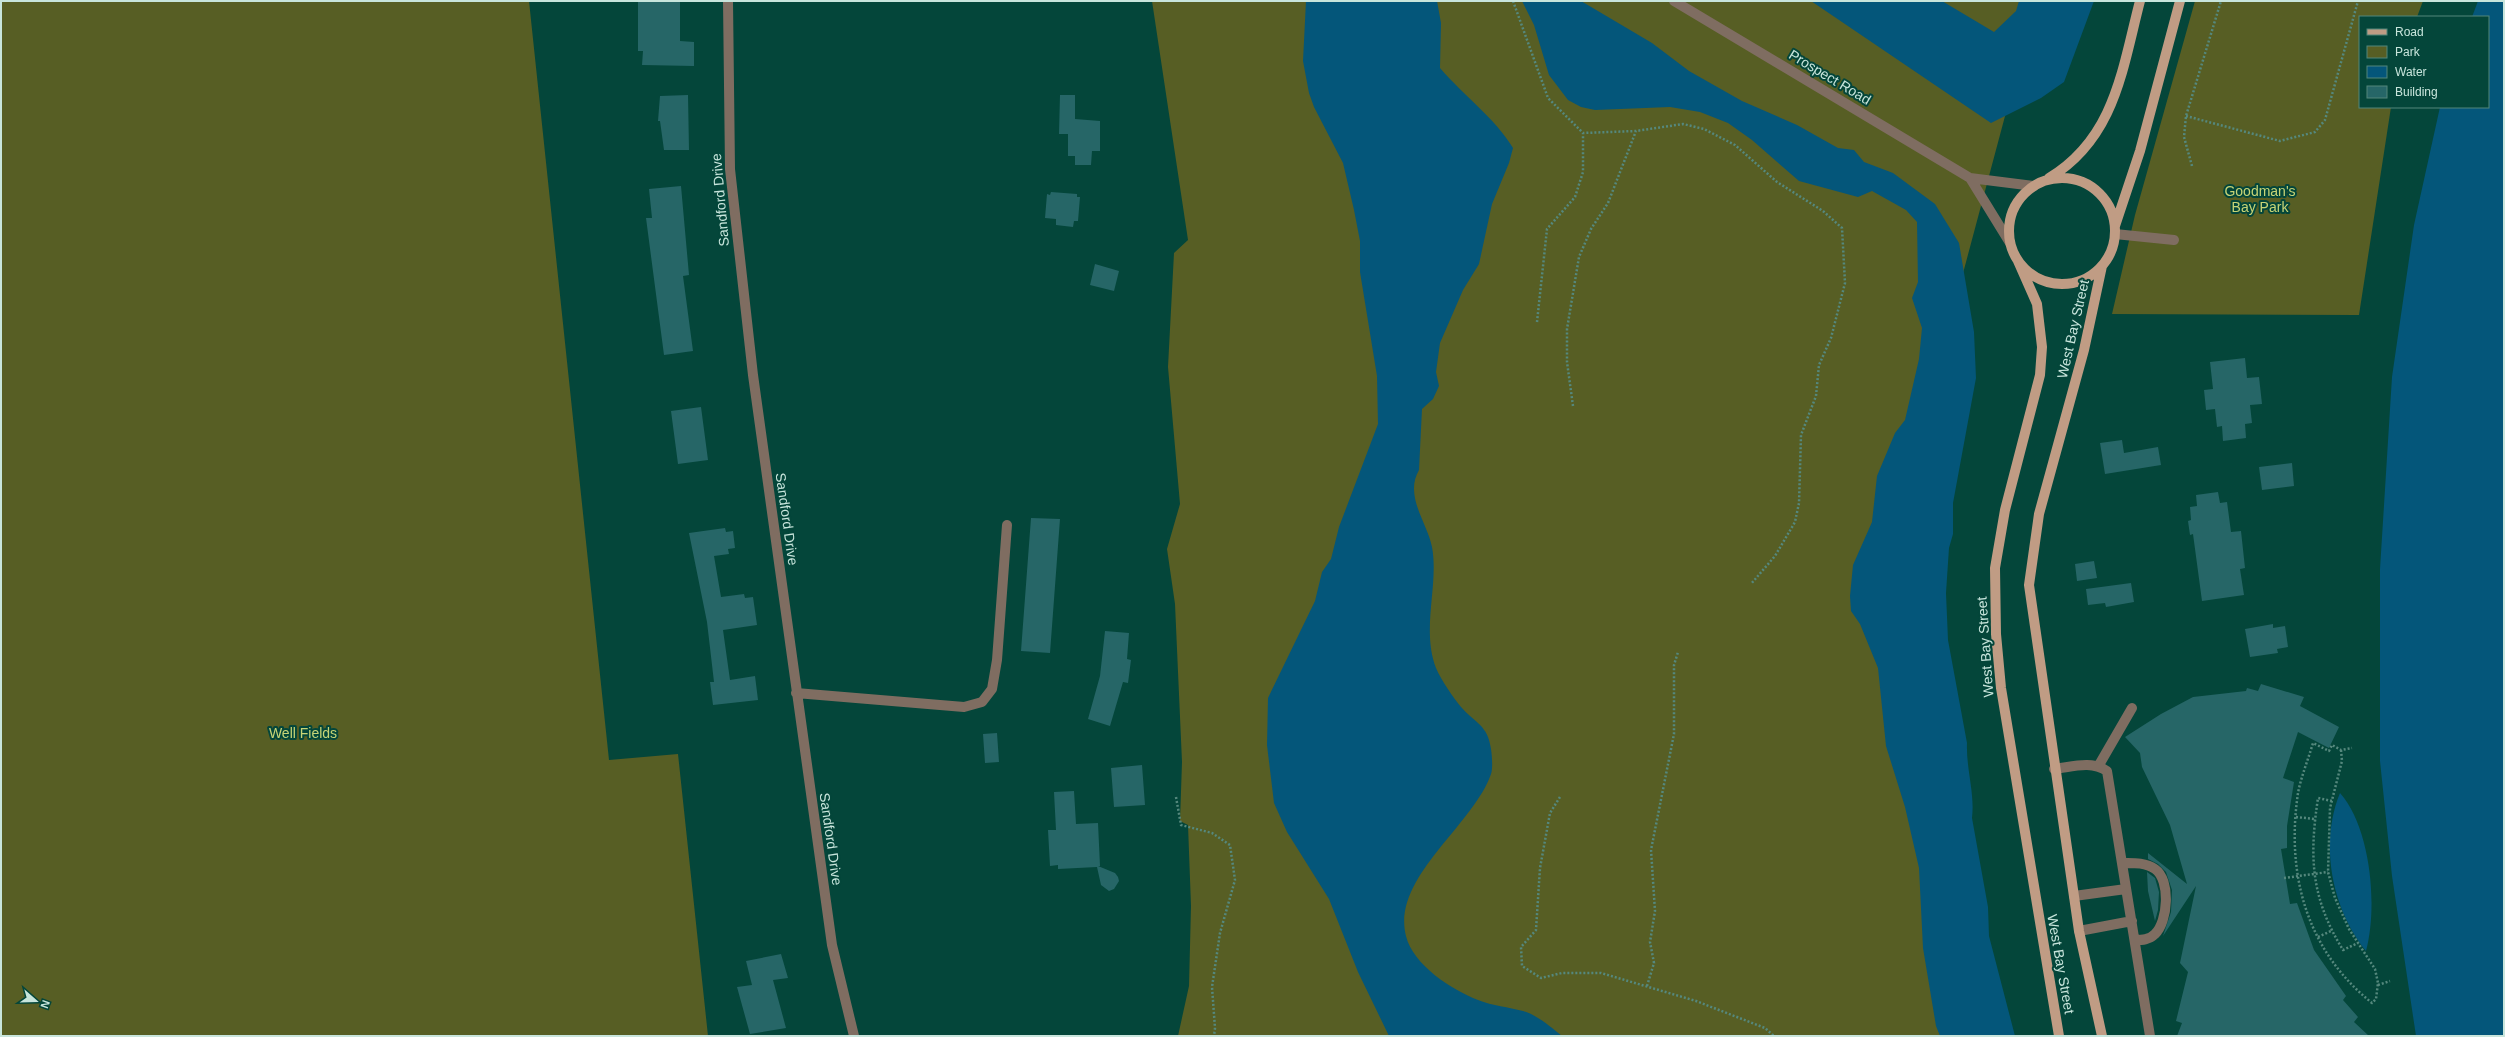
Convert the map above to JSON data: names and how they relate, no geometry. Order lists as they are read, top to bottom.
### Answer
{
  "streets": {
    "main road": ["West Bay Street"],
    "street": ["Prospect Road", "Sandford Drive"]
  },
  "crossings": [
    ["Prospect Road", "West Bay Street"]
  ],
  "parks": ["Goodman's Bay Park", "Well Fields"],
  "legend": [
    "Road",
    "Park",
    "Water",
    "Building"
  ],
  "north": "right"
}
